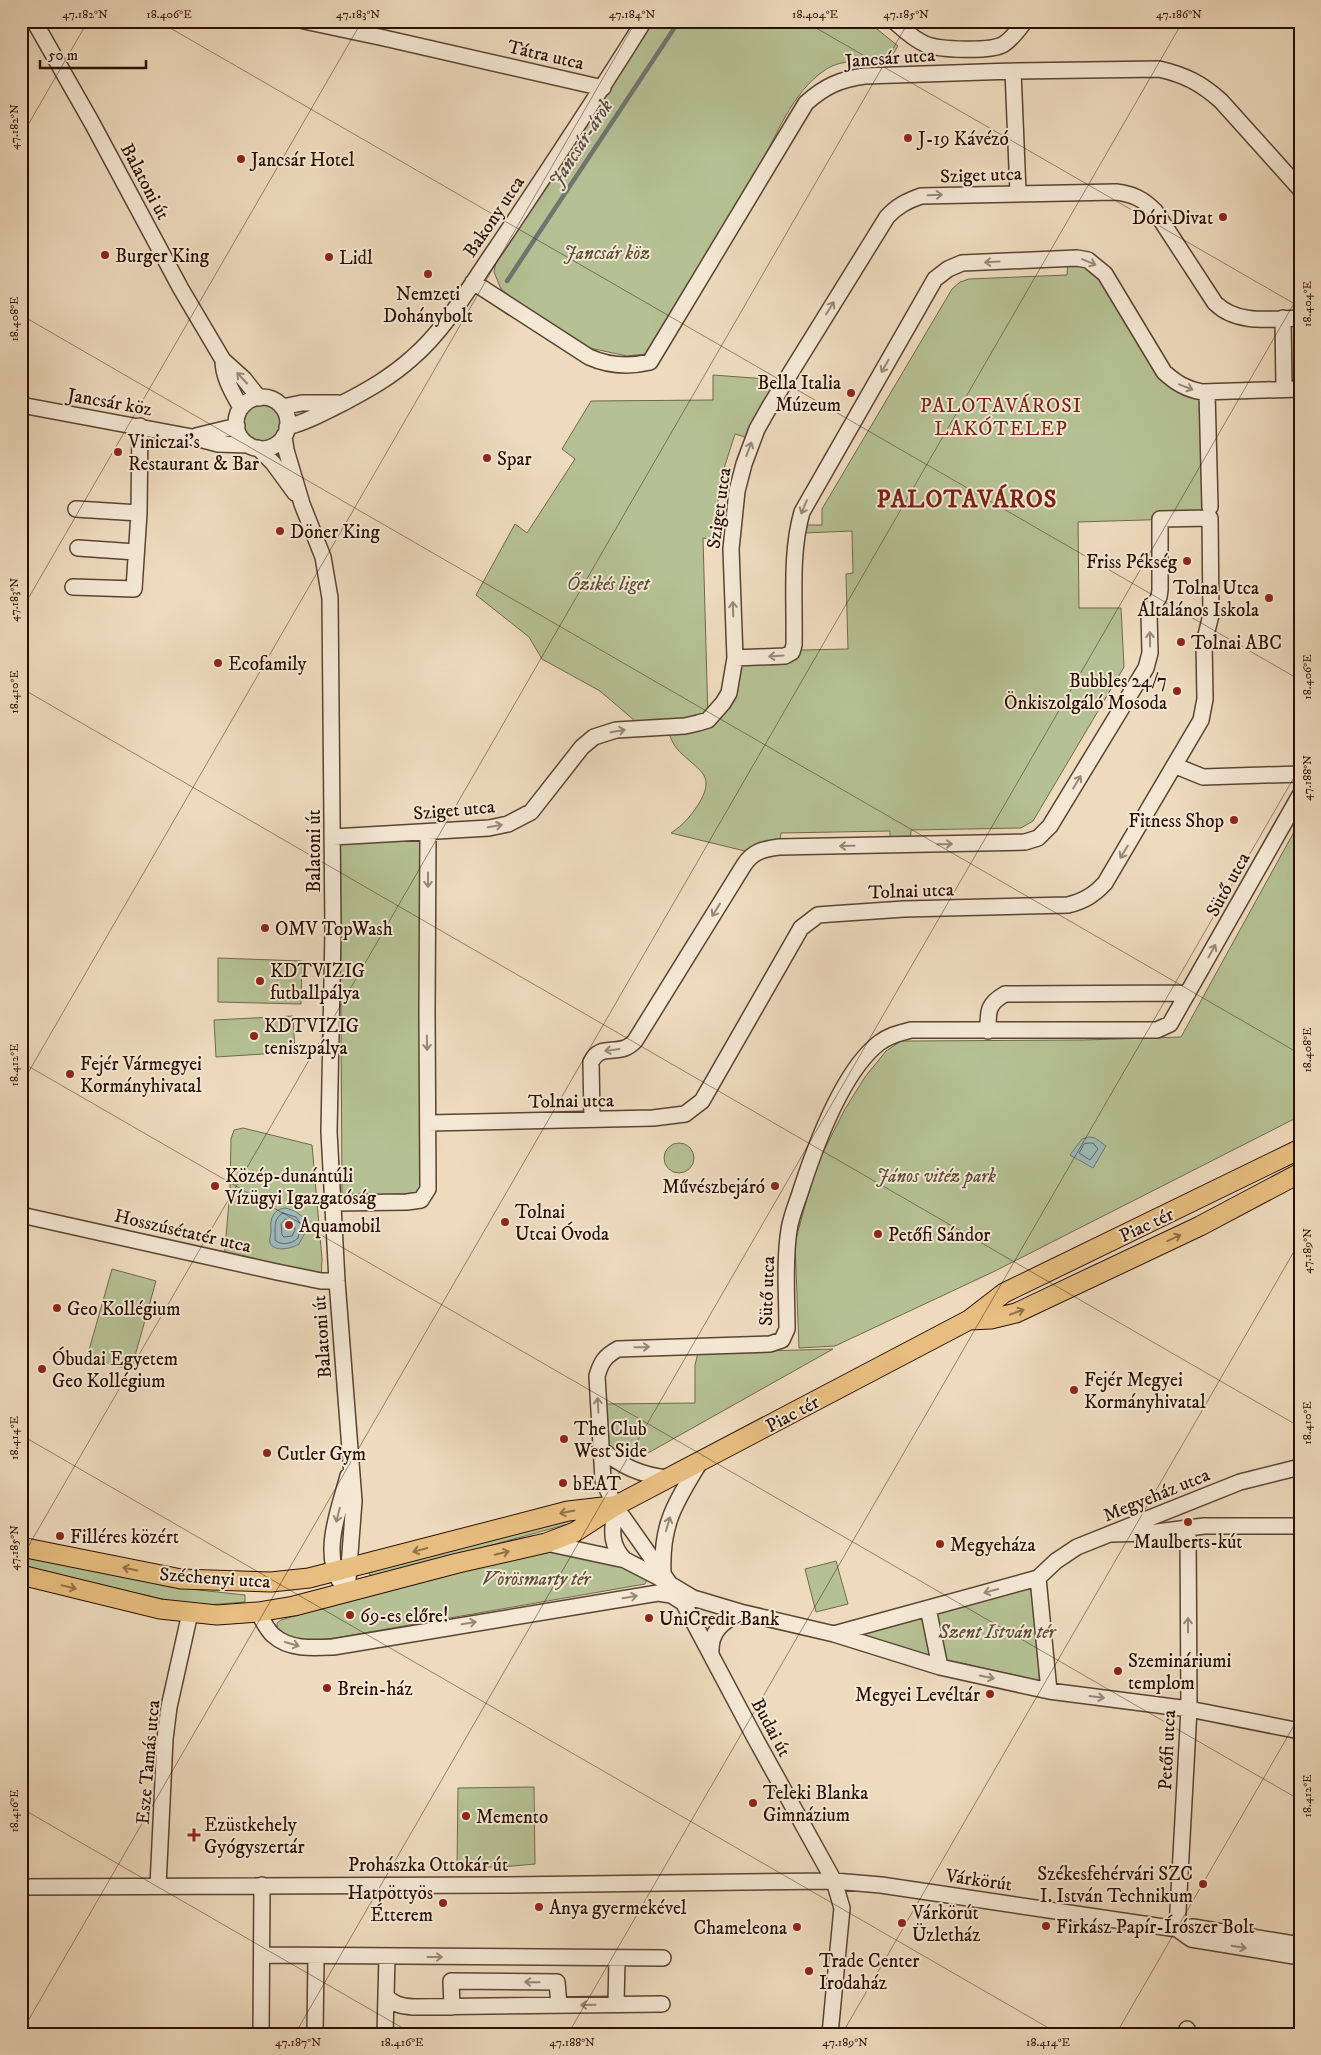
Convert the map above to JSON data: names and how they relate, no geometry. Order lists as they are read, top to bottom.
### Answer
{
  "streets": {
    "main road": ["Piac tér", "Széchenyi utca"],
    "street": [
      "Tátra utca",
      "Jancsár utca",
      "Sziget utca",
      "Balatoni út",
      "Bakony utca",
      "Jancsár köz",
      "Sütő utca",
      "Tolnai utca",
      "Hosszúsétatér utca",
      "Megyeház utca",
      "Budai út",
      "Petőfi utca",
      "Esze Tamás utca",
      "Prohászka Ottokár út",
      "Várkörút"
    ]
  },
  "crossings": [
    ["Tátra utca", "Bakony utca"],
    ["Jancsár utca", "Bakony utca"],
    ["Sziget utca", "Balatoni út"],
    ["Balatoni út", "Bakony utca"],
    ["Balatoni út", "Jancsár köz"],
    ["Balatoni út", "Hosszúsétatér utca"],
    ["Balatoni út", "Széchenyi utca"],
    ["Bakony utca", "Jancsár köz"],
    ["Sütő utca", "Piac tér"],
    ["Sütő utca", "Budai út"],
    ["Piac tér", "Budai út"],
    ["Széchenyi utca", "Esze Tamás utca"],
    ["Budai út", "Prohászka Ottokár út"],
    ["Budai út", "Várkörút"],
    ["Petőfi utca", "Várkörút"],
    ["Esze Tamás utca", "Prohászka Ottokár út"],
    ["Prohászka Ottokár út", "Várkörút"]
  ],
  "one_way": [
    "Sziget utca",
    "Sütő utca",
    "Tolnai utca",
    "Petőfi utca"
  ],
  "districts": ["PALOTAVÁROSI LAKÓTELEP", "PALOTAVÁROS"],
  "water": ["Jancsár-árok"],
  "parks": [
    "Jancsár köz",
    "Őzikés liget",
    "János vitéz park",
    "Vörösmarty tér",
    "Szent István tér"
  ],
  "places": {
    "other": [
      "J-19 Kávézó",
      "Jancsár Hotel",
      "Dóri Divat",
      "Burger King",
      "Lidl",
      "Nemzeti Dohánybolt",
      "Bella Italia Múzeum",
      "Viniczai's Restaurant & Bar",
      "Spar",
      "Döner King",
      "Friss Pékség",
      "Tolna Utca Általános Iskola",
      "Tolnai ABC",
      "Ecofamily",
      "Bubbles 24/7 Önkiszolgáló Mosoda",
      "Fitness Shop",
      "OMV TopWash",
      "KDTVIZIG futballpálya",
      "KDTVIZIG teniszpálya",
      "Fejér Vármegyei Kormányhivatal",
      "Közép-dunántúli Vízügyi Igazgatóság",
      "Művészbejáró",
      "Tolnai Utcai Óvoda",
      "Aquamobil",
      "Petőfi Sándor",
      "Geo Kollégium",
      "Óbudai Egyetem Geo Kollégium",
      "Fejér Megyei Kormányhivatal",
      "The Club West Side",
      "Cutler Gym",
      "bEAT",
      "Maulberts-kút",
      "Filléres közért",
      "Megyeháza",
      "69-es előre!",
      "UniCredit Bank",
      "Szemináriumi templom",
      "Brein-ház",
      "Megyei Levéltár",
      "Teleki Blanka Gimnázium",
      "Memento",
      "Székesfehérvári SZC I. István Technikum",
      "Hatpöttyös Étterem",
      "Anya gyermekével",
      "Várkörút Üzletház",
      "Firkász Papír-Írószer Bolt",
      "Chameleona",
      "Trade Center Irodaház"
    ],
    "health": ["Ezüstkehely Gyógyszertár"]
  },
  "scale_bar": "50 m",
  "coordinates": [
    "47.182°N",
    "18.406°E",
    "47.183°N",
    "47.184°N",
    "18.404°E",
    "47.185°N",
    "47.186°N",
    "18.408°E",
    "18.410°E",
    "47.188°N",
    "18.412°E",
    "47.189°N",
    "18.414°E",
    "18.416°E",
    "47.187°N"
  ]
}
